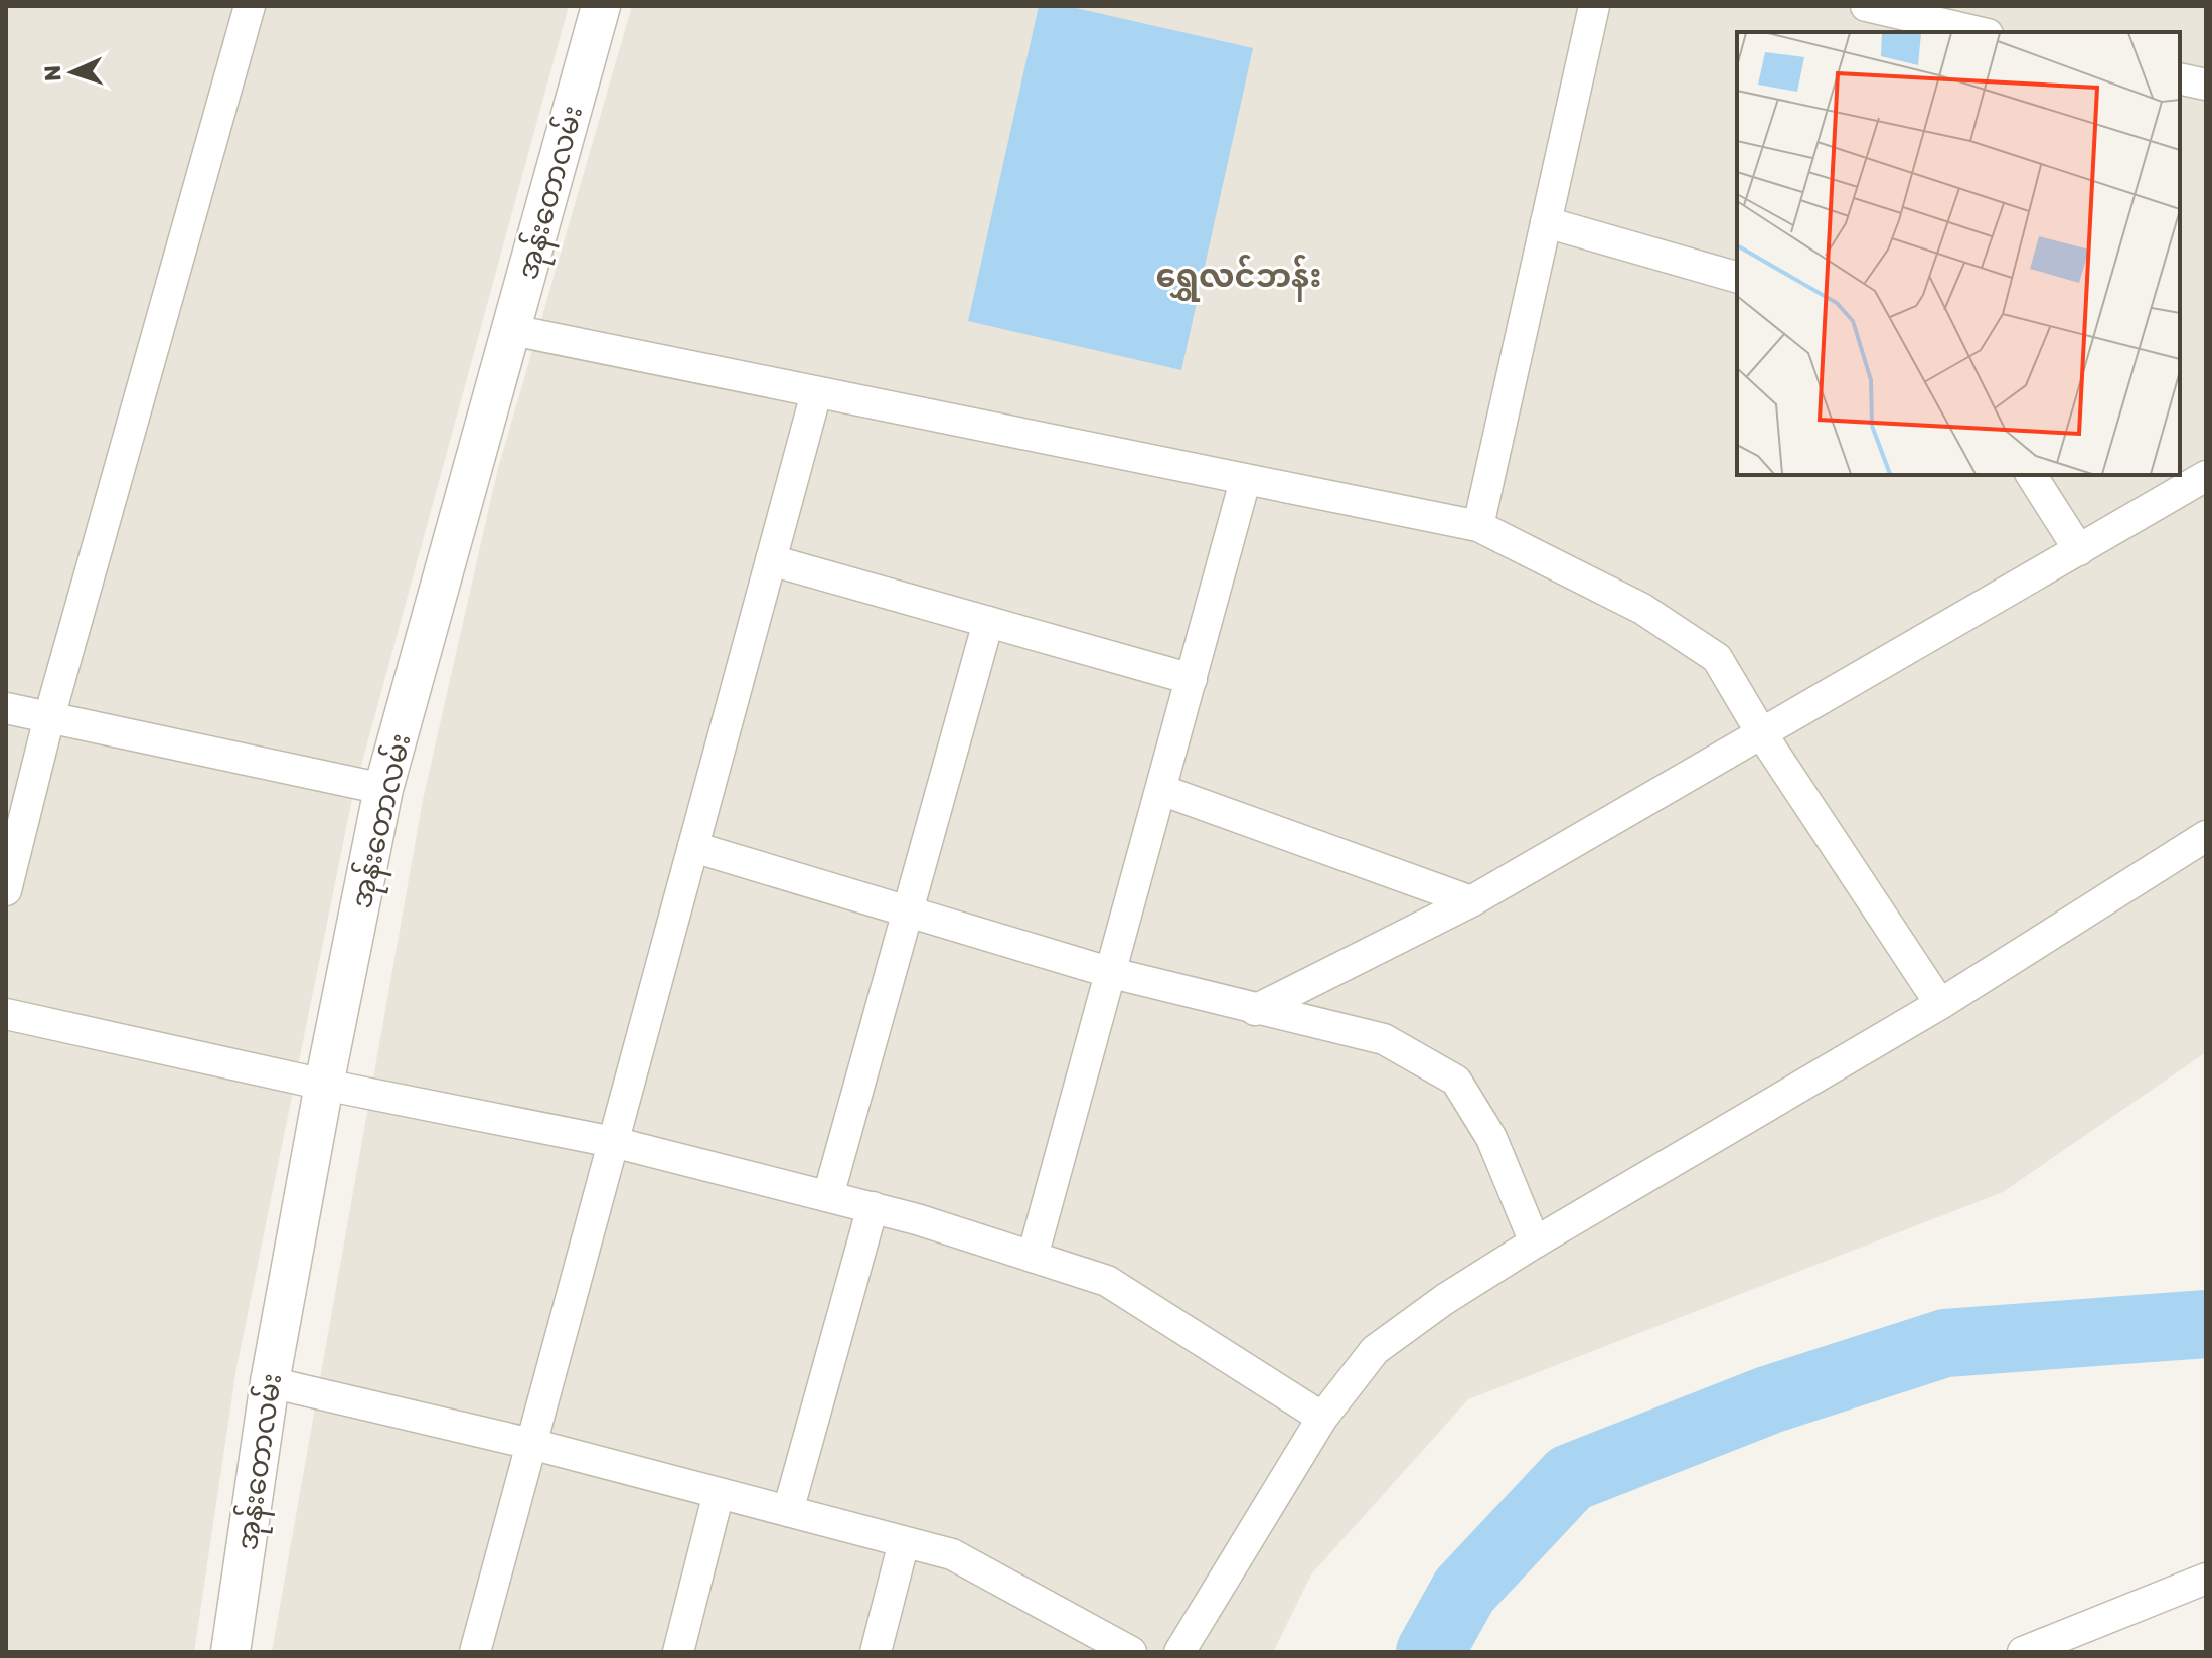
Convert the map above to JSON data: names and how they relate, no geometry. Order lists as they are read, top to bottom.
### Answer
{
  "streets": {
    "street": ["အုန်းတောလမ်း"]
  },
  "districts": ["ရွှေလင်ဘန်း"],
  "north": "left"
}
